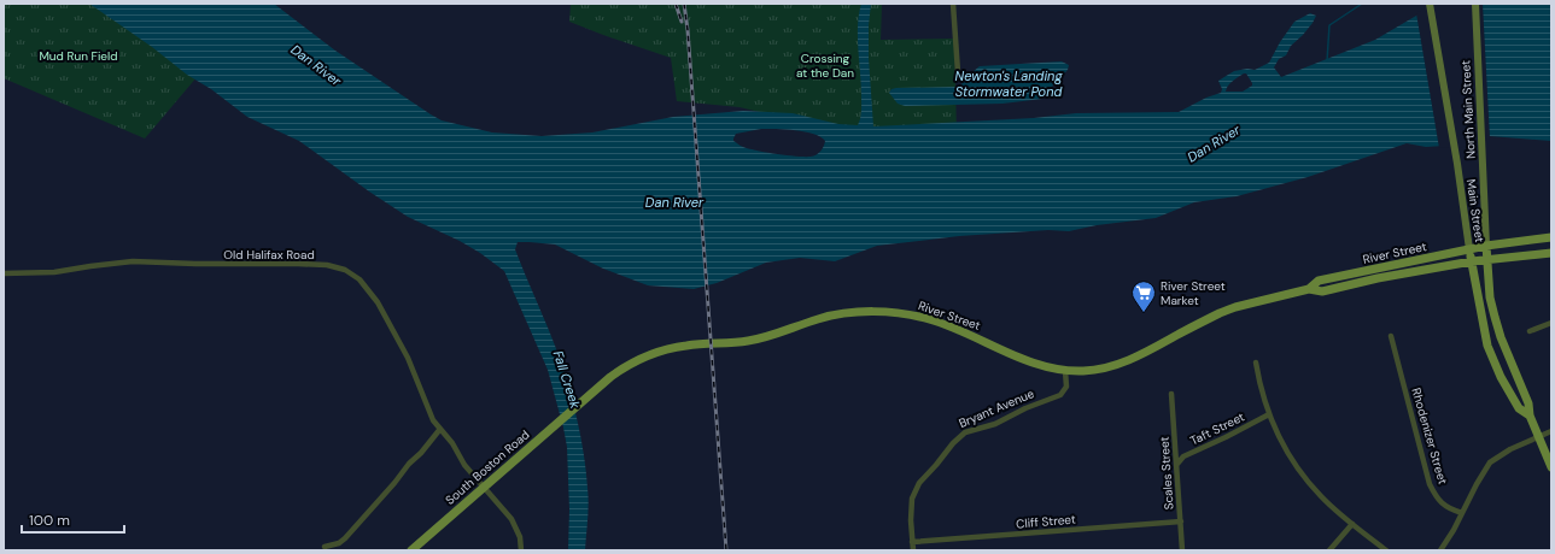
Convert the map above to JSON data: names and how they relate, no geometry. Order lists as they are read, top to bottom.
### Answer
{
  "streets": {
    "main road": [
      "North Main Street",
      "Main Street",
      "River Street",
      "South Boston Road"
    ],
    "street": [
      "Old Halifax Road",
      "Bryant Avenue",
      "Taft Street",
      "Rhodenizer Street",
      "Scales Street",
      "Cliff Street"
    ]
  },
  "crossings": [
    ["North Main Street", "Main Street"],
    ["Main Street", "River Street"],
    ["River Street", "Bryant Avenue"],
    ["River Street", "South Boston Road"],
    ["Old Halifax Road", "South Boston Road"],
    ["Bryant Avenue", "Cliff Street"],
    ["Taft Street", "Scales Street"],
    ["Scales Street", "Cliff Street"]
  ],
  "water": ["Dan River", "Newton's Landing Stormwater Pond", "Fall Creek"],
  "parks": ["Mud Run Field", "Crossing at the Dan"],
  "places": {
    "supermarket": ["River Street Market"]
  },
  "scale_bar": "100 m"
}
